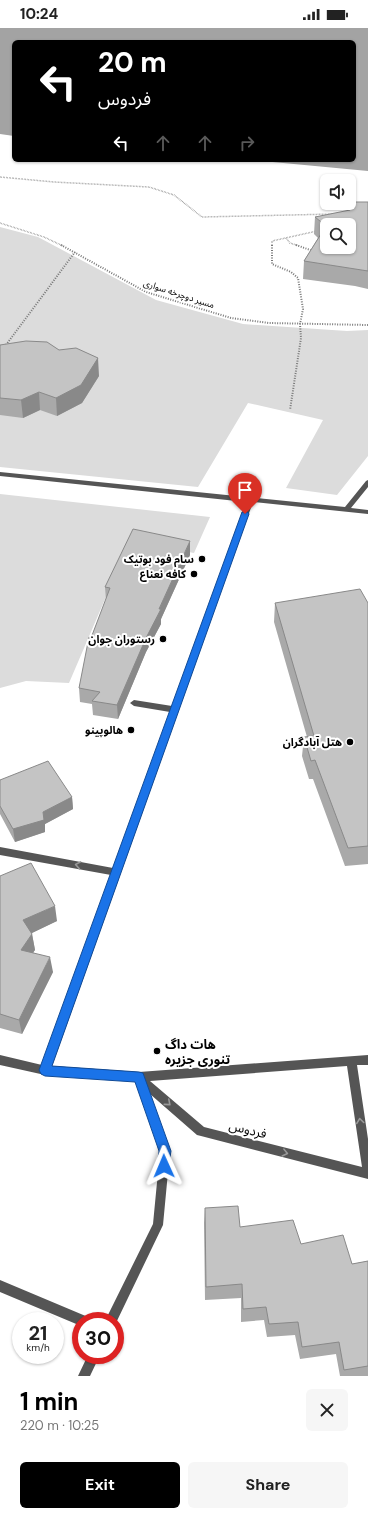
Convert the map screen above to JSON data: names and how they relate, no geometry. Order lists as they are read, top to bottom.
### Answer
{
  "streets": {
    "street": ["فردوس"],
    "path": ["مسیر دوچرخه سواری"]
  },
  "places": [
    "سام فود بوتیک",
    "كافه نعناع",
    "رستوران جوان",
    "هالوپینو",
    "هتل آبادگران",
    "هات داگ تنورى جزيره"
  ],
  "page": {
    "status": "10:24",
    "turn": ["20 m", "فردوس"],
    "speed": "21 km/h",
    "limit": "30",
    "heading": ["1 min", "220 m · 10:25"],
    "buttons": ["Exit", "Share"]
  }
}
